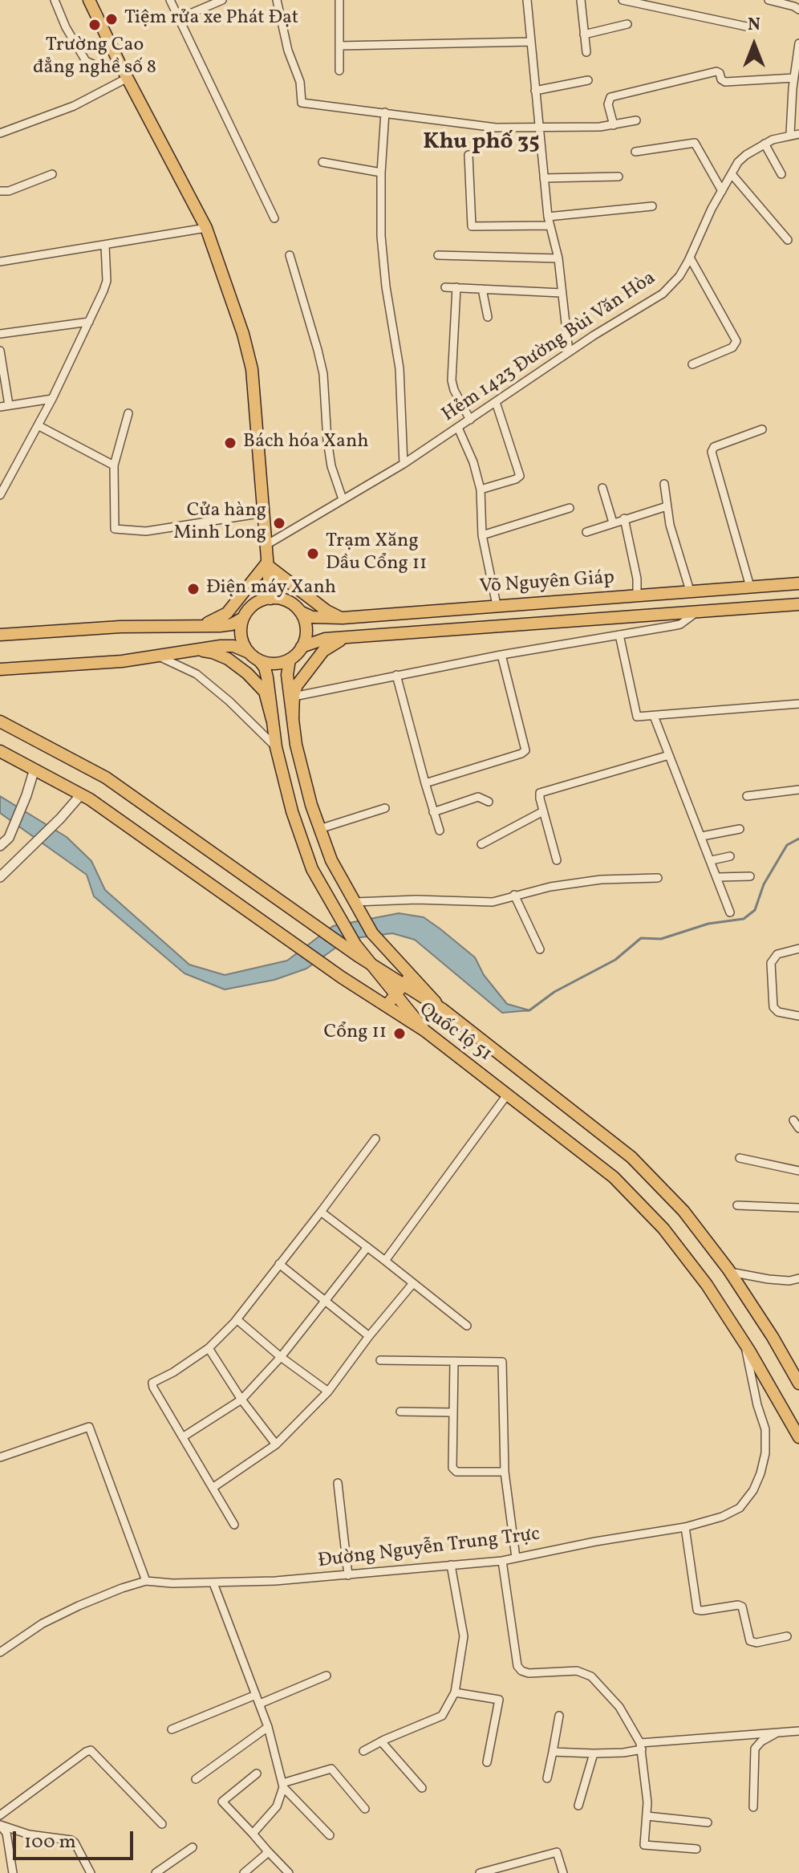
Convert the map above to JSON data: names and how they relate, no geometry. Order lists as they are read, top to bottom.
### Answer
{
  "streets": {
    "main road": ["Võ Nguyên Giáp", "Quốc lộ 51"],
    "street": ["Hẻm 1423 Đường Bùi Văn Hòa", "Đường Nguyễn Trung Trực"]
  },
  "crossings": [
    ["Quốc lộ 51", "Đường Nguyễn Trung Trực"]
  ],
  "districts": ["Khu phố 35"],
  "places": [
    "Tiệm rửa xe Phát Đạt",
    "Trường Cao đẳng nghề số 8",
    "Bách hóa Xanh",
    "Cửa hàng Minh Long",
    "Trạm Xăng Dầu Cổng 11",
    "Điện máy Xanh",
    "Cổng 11"
  ],
  "scale_bar": "100 m",
  "north": "top"
}
